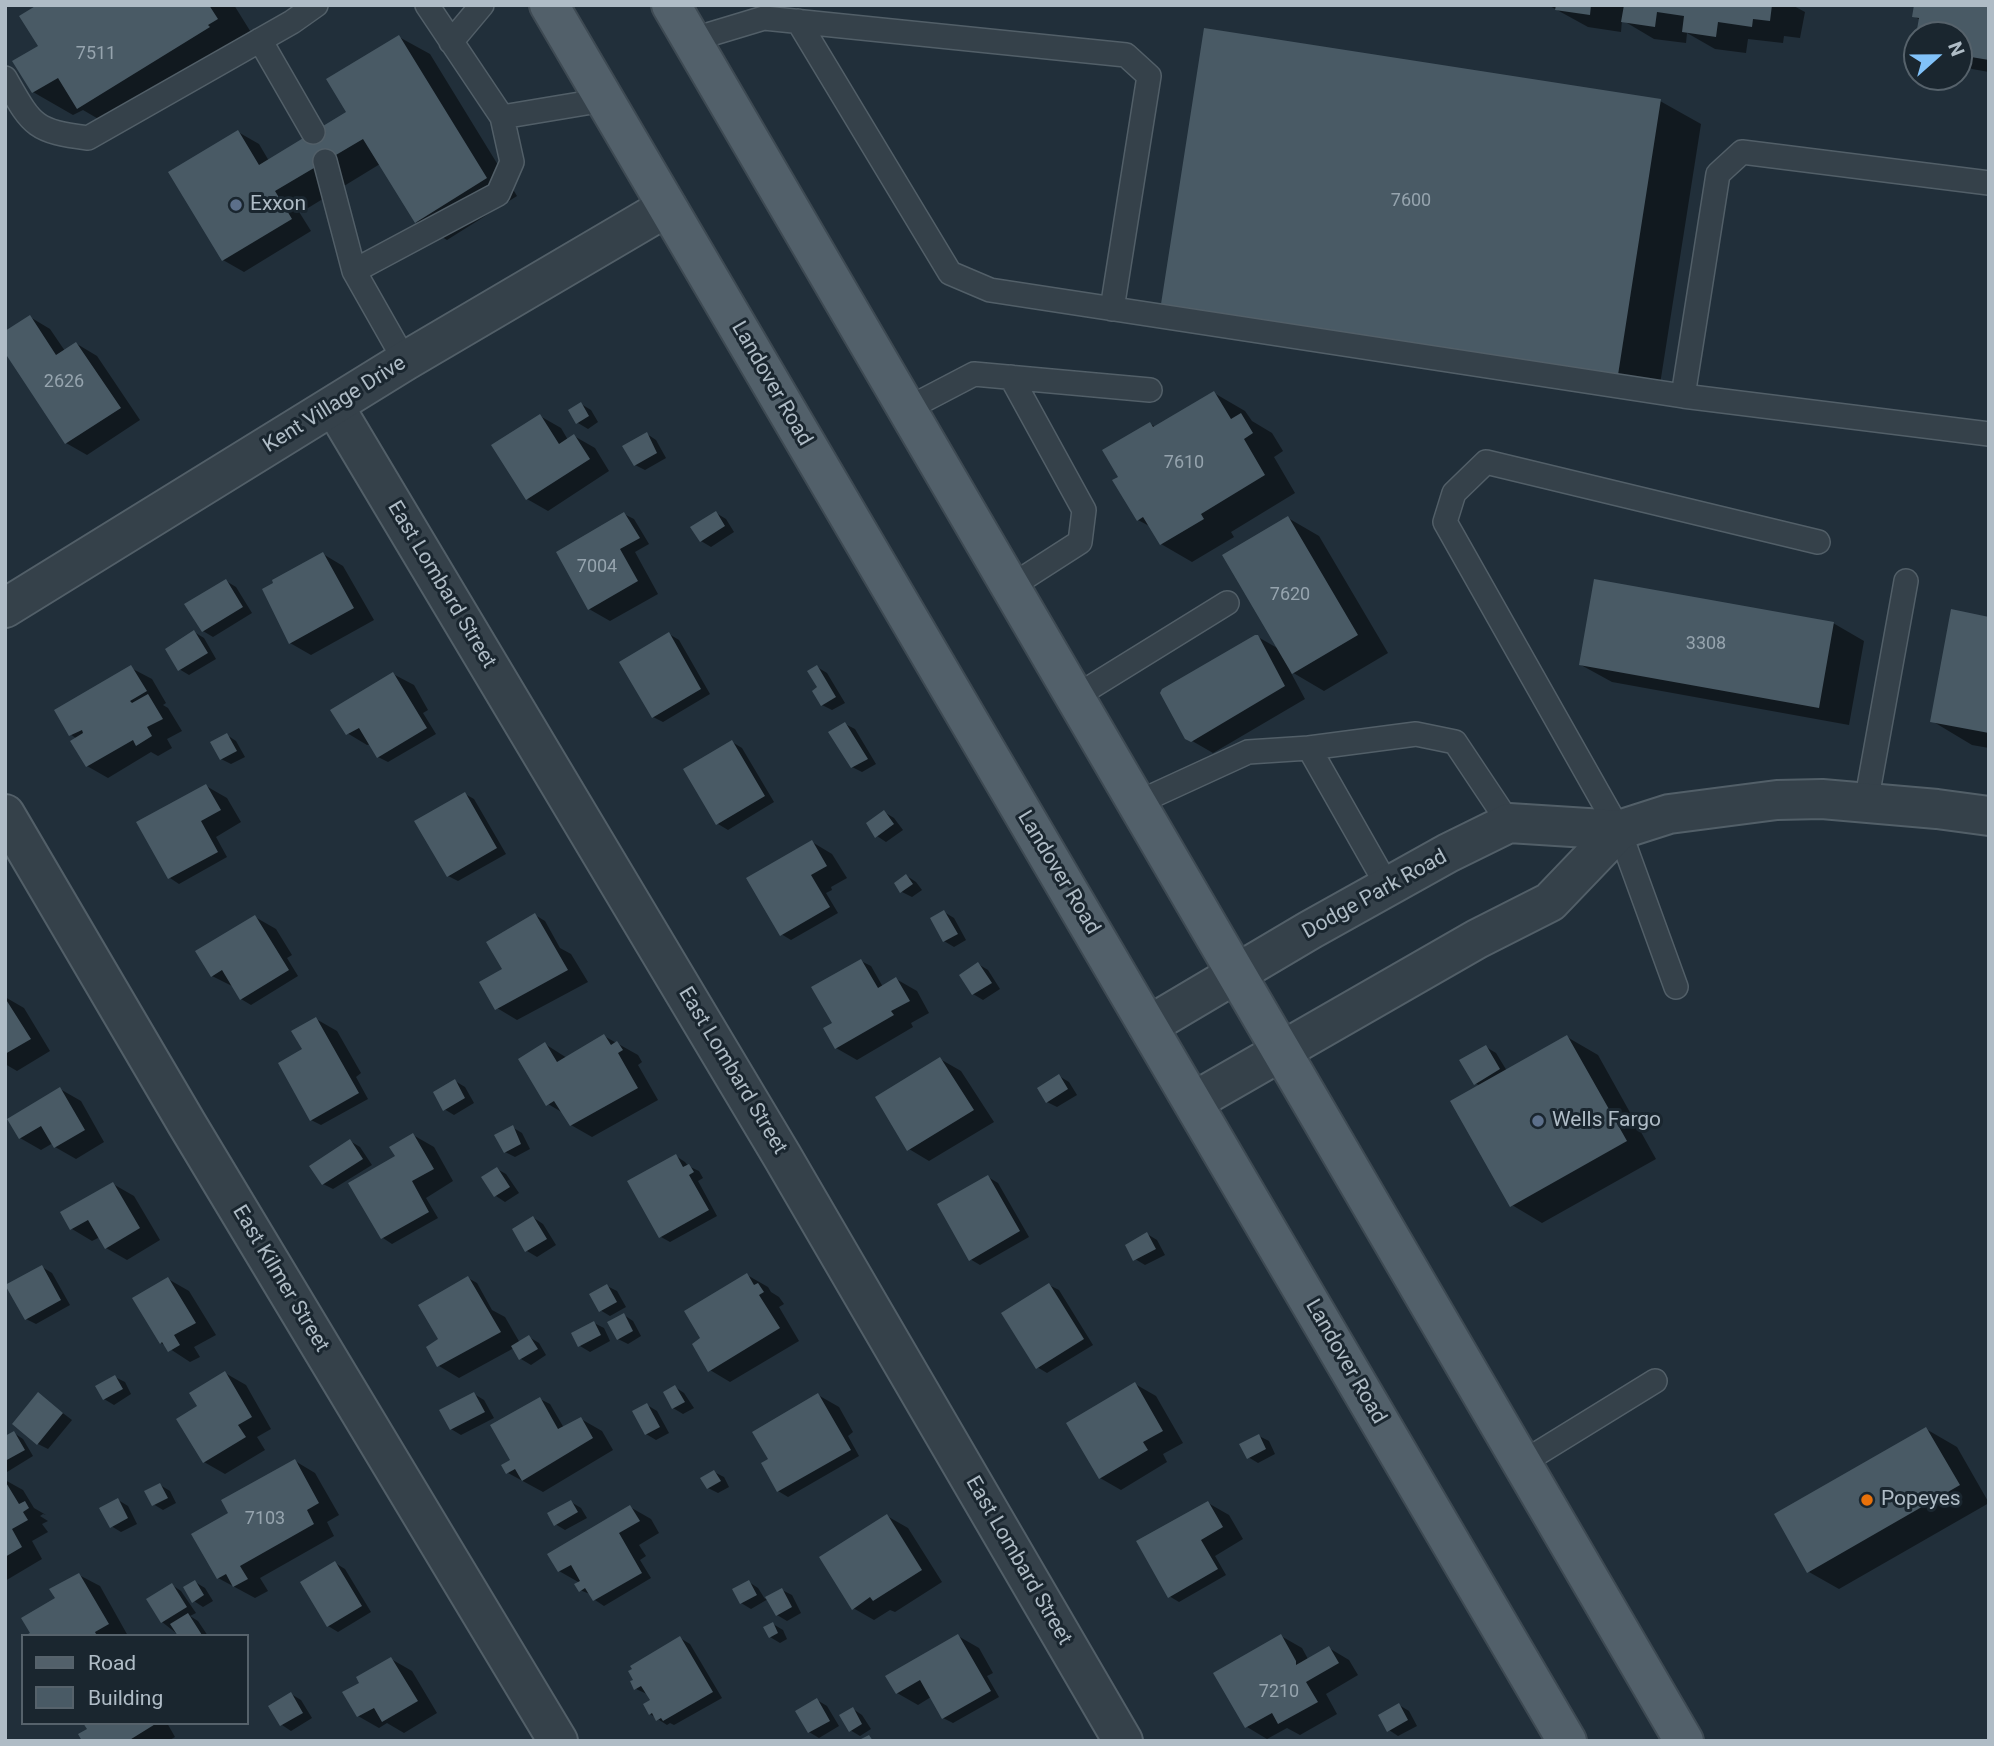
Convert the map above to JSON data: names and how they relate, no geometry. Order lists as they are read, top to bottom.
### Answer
{
  "streets": {
    "main road": ["Landover Road"],
    "street": [
      "Kent Village Drive",
      "East Lombard Street",
      "Dodge Park Road",
      "East Kilmer Street"
    ]
  },
  "crossings": [
    ["Landover Road", "Kent Village Drive"],
    ["Landover Road", "Dodge Park Road"],
    ["Kent Village Drive", "East Lombard Street"]
  ],
  "places": ["Exxon", "Wells Fargo", "Popeyes"],
  "house_numbers": [
    "7511",
    "7600",
    "2626",
    "7610",
    "7004",
    "7620",
    "3308",
    "7103",
    "7210"
  ],
  "legend": ["Road", "Building"],
  "north": "right"
}
